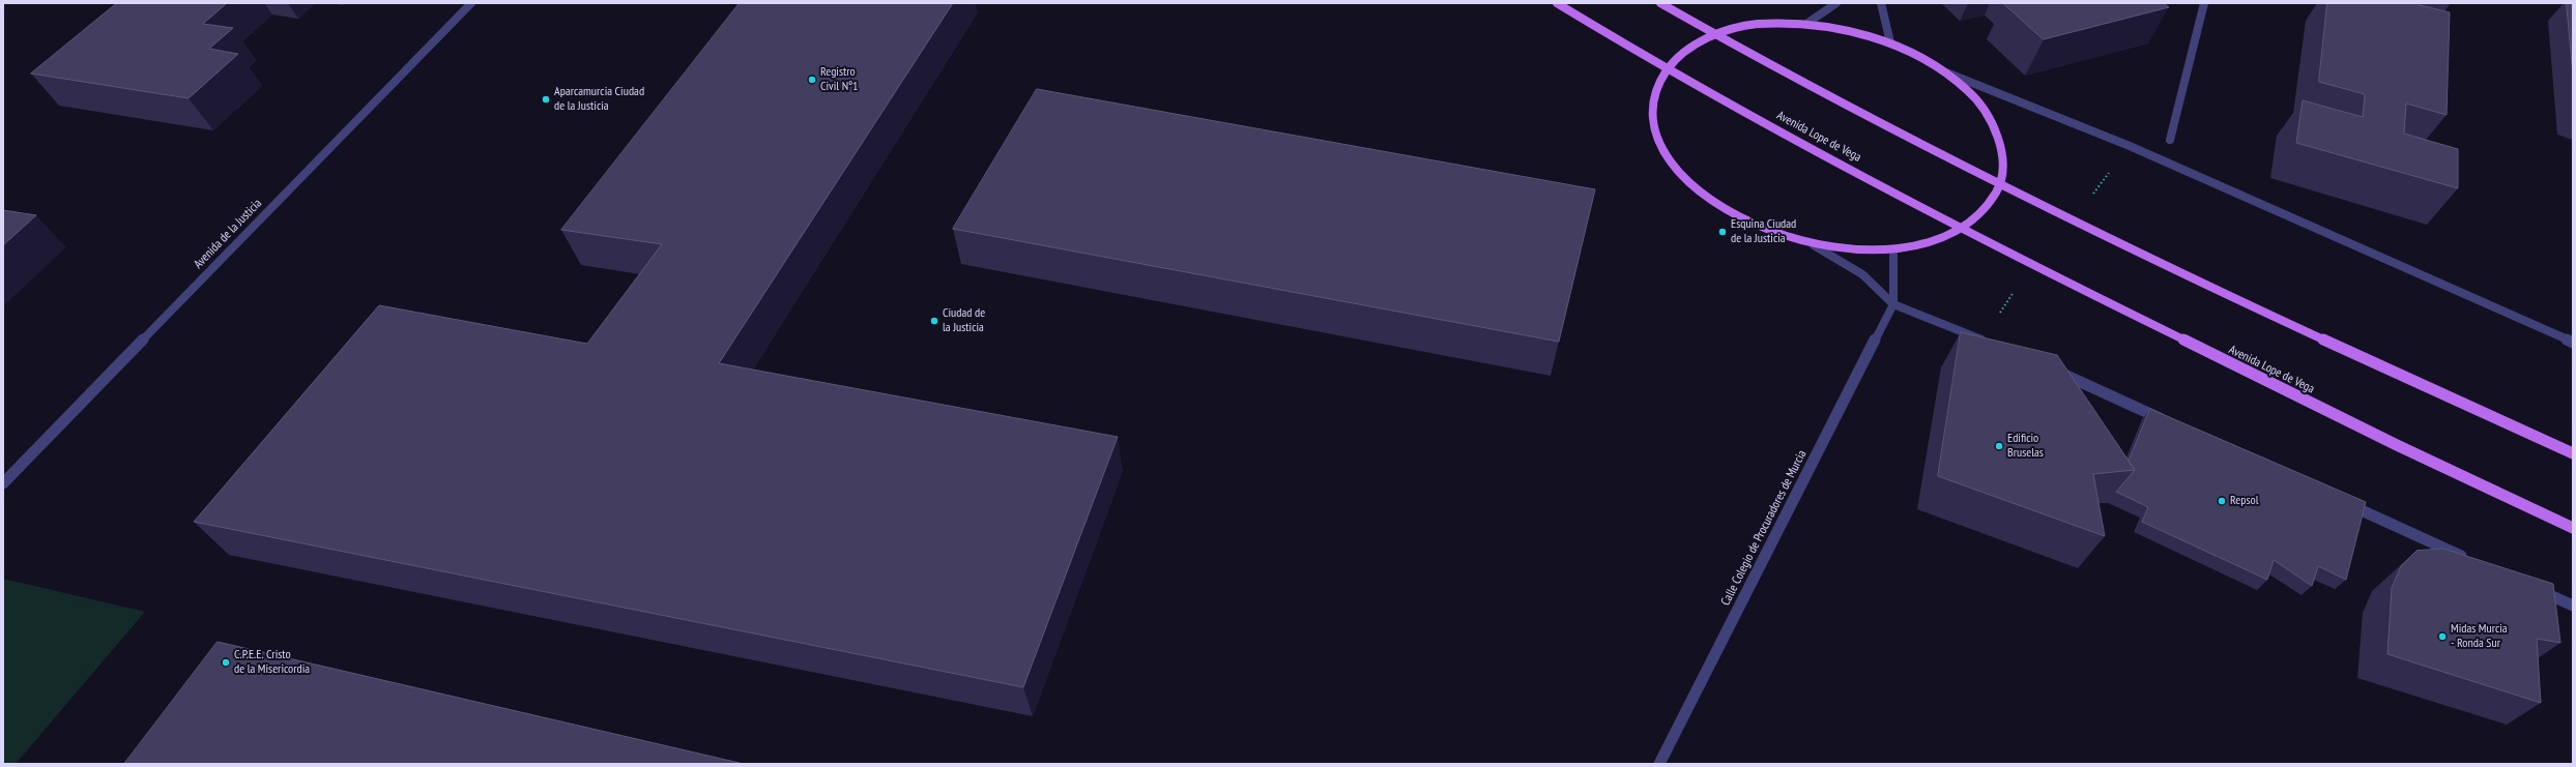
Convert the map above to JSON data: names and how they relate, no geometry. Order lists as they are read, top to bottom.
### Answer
{
  "streets": {
    "main road": ["Avenida Lope de Vega"],
    "street": ["Avenida de la Justicia", "Calle Colegio de Procuradores de Murcia"]
  },
  "places": [
    "Registro Civil Nº1",
    "Aparcamurcia Ciudad de la Justicia",
    "Esquina Ciudad de la Justicia",
    "Ciudad de la Justicia",
    "Edificio Bruselas",
    "Repsol",
    "Midas Murcia - Ronda Sur",
    "C.P.E.E. Cristo de la Misericordia"
  ]
}
